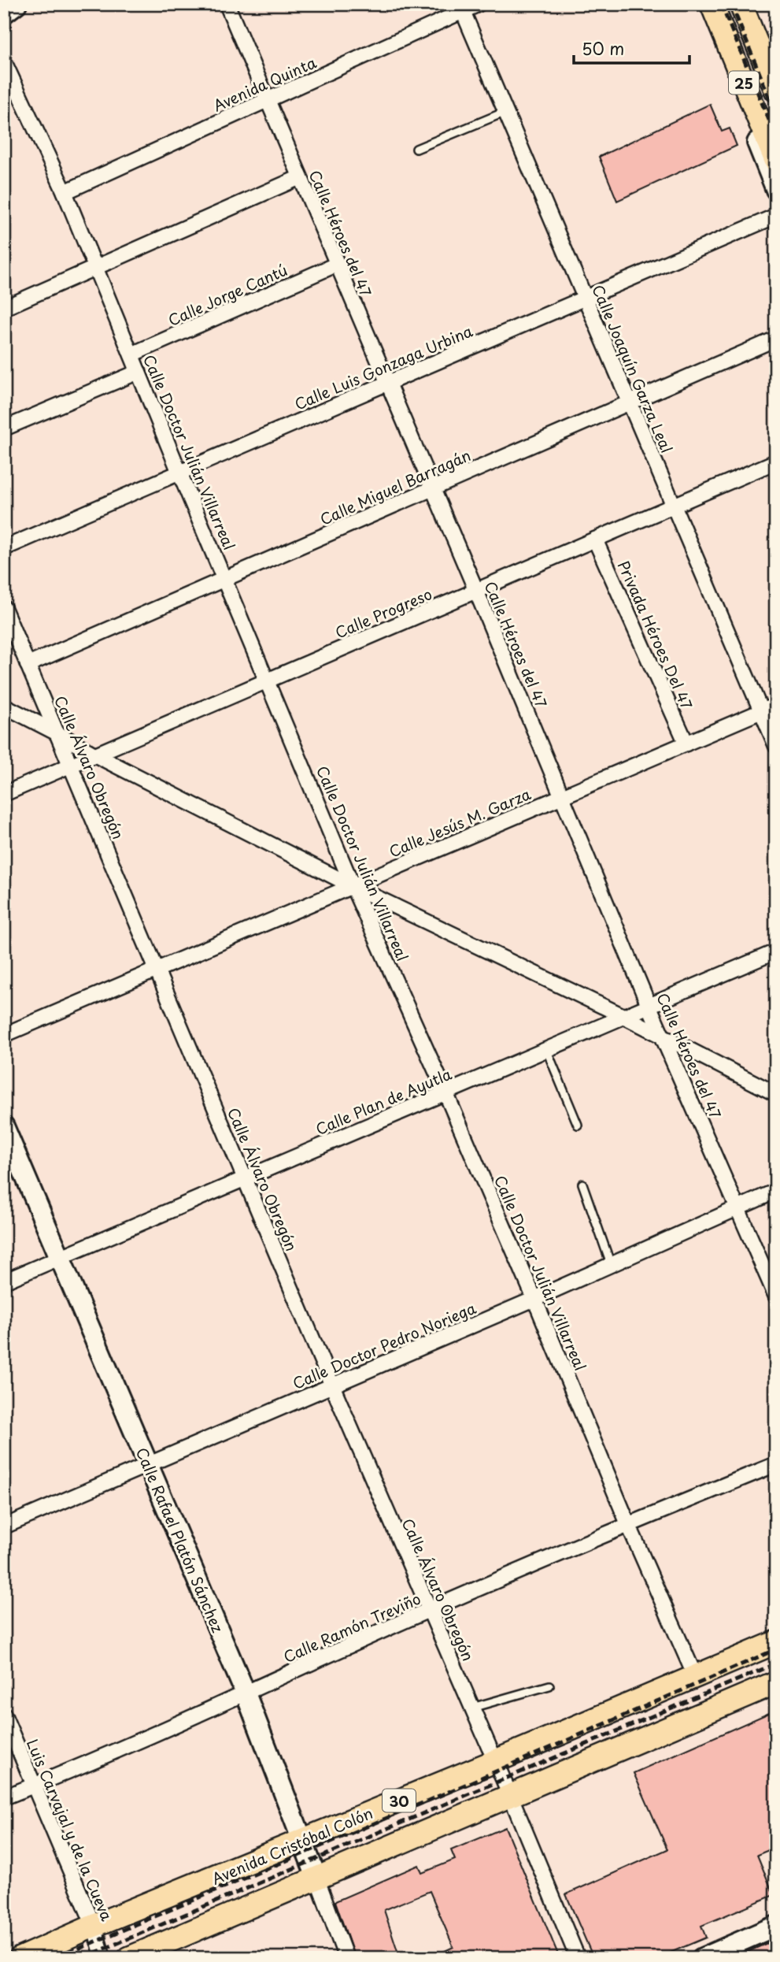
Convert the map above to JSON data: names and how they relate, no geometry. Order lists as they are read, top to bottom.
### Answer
{
  "streets": {
    "main road": ["25", "30", "Avenida Cristóbal Colón"],
    "street": [
      "Avenida Quinta",
      "Calle Héroes del 47",
      "Calle Jorge Cantú",
      "Calle Luis Gonzaga Urbina",
      "Calle Joaquín Garza Leal",
      "Calle Doctor Julián Villarreal",
      "Calle Miguel Barragán",
      "Calle Progreso",
      "Privada Héroes Del 47",
      "Calle Álvaro Obregón",
      "Calle Jesús M. Garza",
      "Calle Plan de Ayutla",
      "Calle Doctor Pedro Noriega",
      "Calle Rafael Platón Sánchez",
      "Calle Ramón Treviño",
      "Luis Carvajal y de la Cueva"
    ]
  },
  "crossings": [
    ["Avenida Quinta", "Calle Héroes del 47"],
    ["Avenida Quinta", "Calle Joaquín Garza Leal"],
    ["Avenida Quinta", "Calle Doctor Julián Villarreal"],
    ["Calle Héroes del 47", "Calle Jorge Cantú"],
    ["Calle Héroes del 47", "Calle Luis Gonzaga Urbina"],
    ["Calle Héroes del 47", "Calle Miguel Barragán"],
    ["Calle Héroes del 47", "Calle Progreso"],
    ["Calle Héroes del 47", "Calle Jesús M. Garza"],
    ["Calle Héroes del 47", "Calle Plan de Ayutla"],
    ["Calle Héroes del 47", "Calle Doctor Pedro Noriega"],
    ["Calle Jorge Cantú", "Calle Doctor Julián Villarreal"],
    ["Calle Luis Gonzaga Urbina", "Calle Joaquín Garza Leal"],
    ["Calle Luis Gonzaga Urbina", "Calle Doctor Julián Villarreal"],
    ["Calle Joaquín Garza Leal", "Calle Miguel Barragán"],
    ["Calle Joaquín Garza Leal", "Calle Progreso"],
    ["Calle Joaquín Garza Leal", "Calle Jesús M. Garza"],
    ["Calle Doctor Julián Villarreal", "Calle Miguel Barragán"],
    ["Calle Doctor Julián Villarreal", "Calle Progreso"],
    ["Calle Doctor Julián Villarreal", "Calle Jesús M. Garza"],
    ["Calle Doctor Julián Villarreal", "Calle Plan de Ayutla"],
    ["Calle Doctor Julián Villarreal", "Calle Doctor Pedro Noriega"],
    ["Calle Doctor Julián Villarreal", "Calle Ramón Treviño"],
    ["Calle Doctor Julián Villarreal", "Avenida Cristóbal Colón"],
    ["Calle Miguel Barragán", "Calle Álvaro Obregón"],
    ["Calle Progreso", "Privada Héroes Del 47"],
    ["Calle Progreso", "Calle Álvaro Obregón"],
    ["Privada Héroes Del 47", "Calle Jesús M. Garza"],
    ["Calle Álvaro Obregón", "Calle Jesús M. Garza"],
    ["Calle Álvaro Obregón", "Calle Plan de Ayutla"],
    ["Calle Álvaro Obregón", "Calle Doctor Pedro Noriega"],
    ["Calle Álvaro Obregón", "Calle Ramón Treviño"],
    ["Calle Álvaro Obregón", "30"],
    ["Calle Álvaro Obregón", "Avenida Cristóbal Colón"],
    ["Calle Plan de Ayutla", "Calle Rafael Platón Sánchez"],
    ["Calle Doctor Pedro Noriega", "Calle Rafael Platón Sánchez"],
    ["Calle Rafael Platón Sánchez", "Calle Ramón Treviño"],
    ["Calle Rafael Platón Sánchez", "30"],
    ["Calle Rafael Platón Sánchez", "Avenida Cristóbal Colón"],
    ["Calle Ramón Treviño", "Luis Carvajal y de la Cueva"],
    ["Luis Carvajal y de la Cueva", "Avenida Cristóbal Colón"]
  ],
  "scale_bar": "50 m"
}
